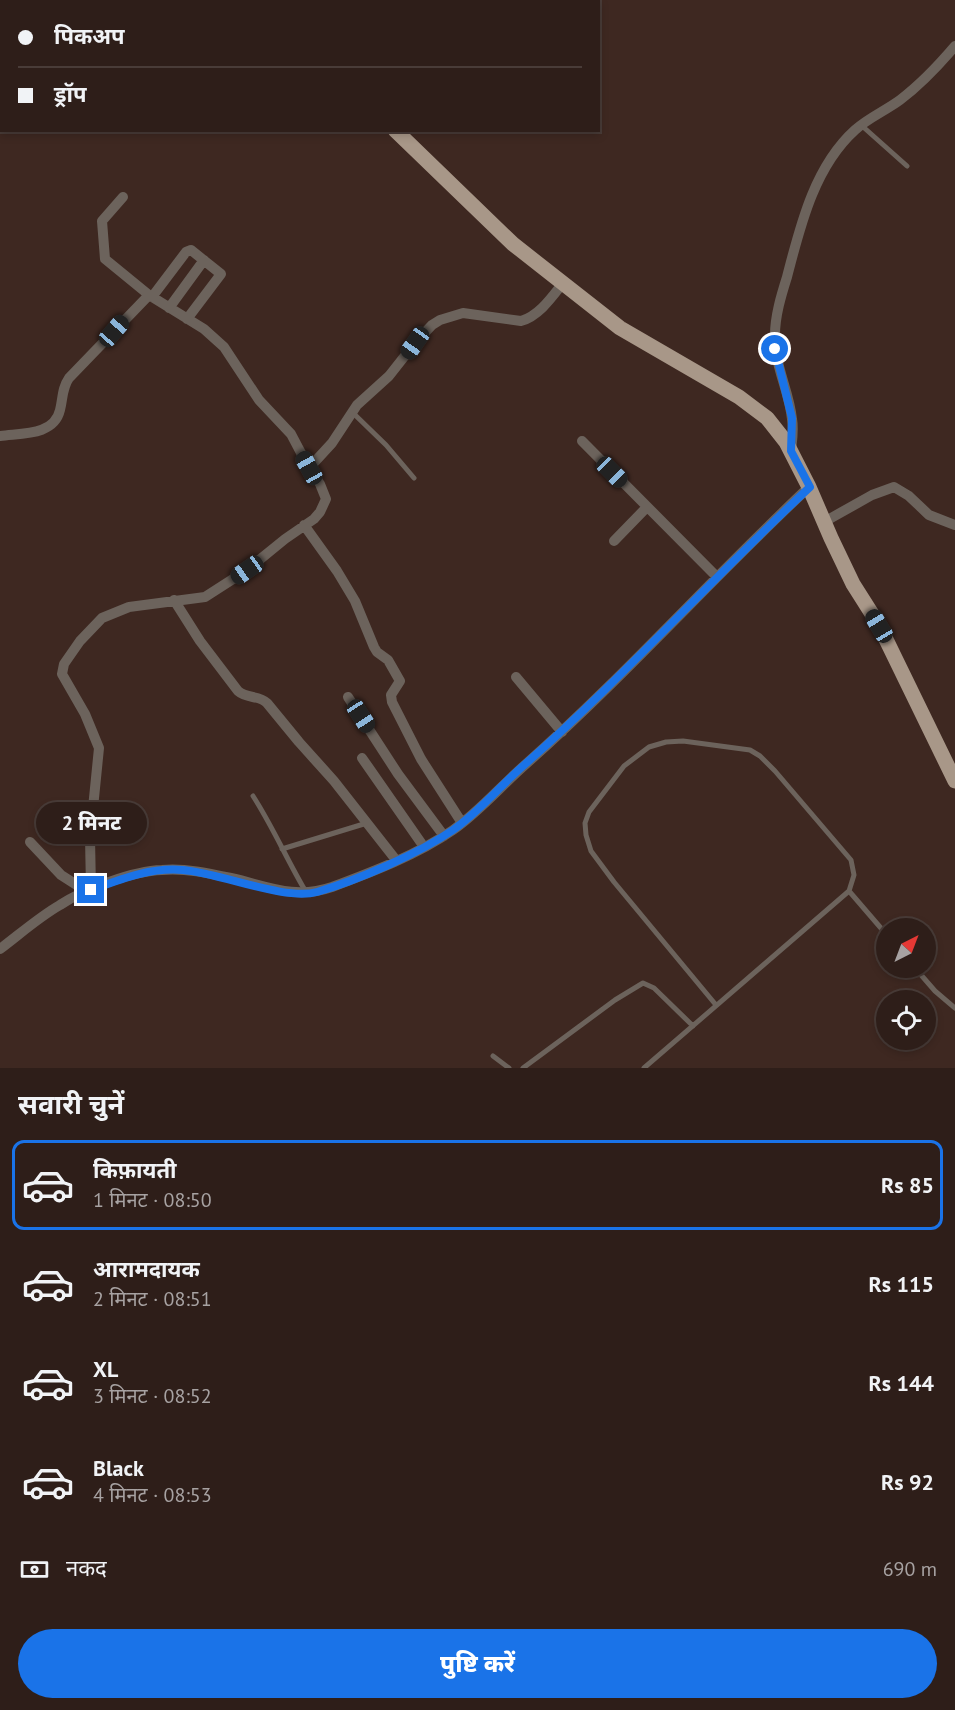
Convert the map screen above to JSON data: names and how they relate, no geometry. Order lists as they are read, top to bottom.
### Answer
{
  "north": "top right",
  "page": {
    "banner": ["पिकअप", "ड्रॉप"],
    "bubble": "2 मिनट",
    "heading": "सवारी चुनें",
    "list": [
      {
        "name": "किफ़ायती",
        "note": "1 मिनट · 08:50",
        "value": "Rs 85"
      },
      {
        "name": "आरामदायक",
        "note": "2 मिनट · 08:51",
        "value": "Rs 115"
      },
      {
        "name": "XL",
        "note": "3 मिनट · 08:52",
        "value": "Rs 144"
      },
      {
        "name": "Black",
        "note": "4 मिनट · 08:53",
        "value": "Rs 92"
      }
    ],
    "pay": ["नकद", "690 m"],
    "buttons": "पुष्टि करें"
  }
}
